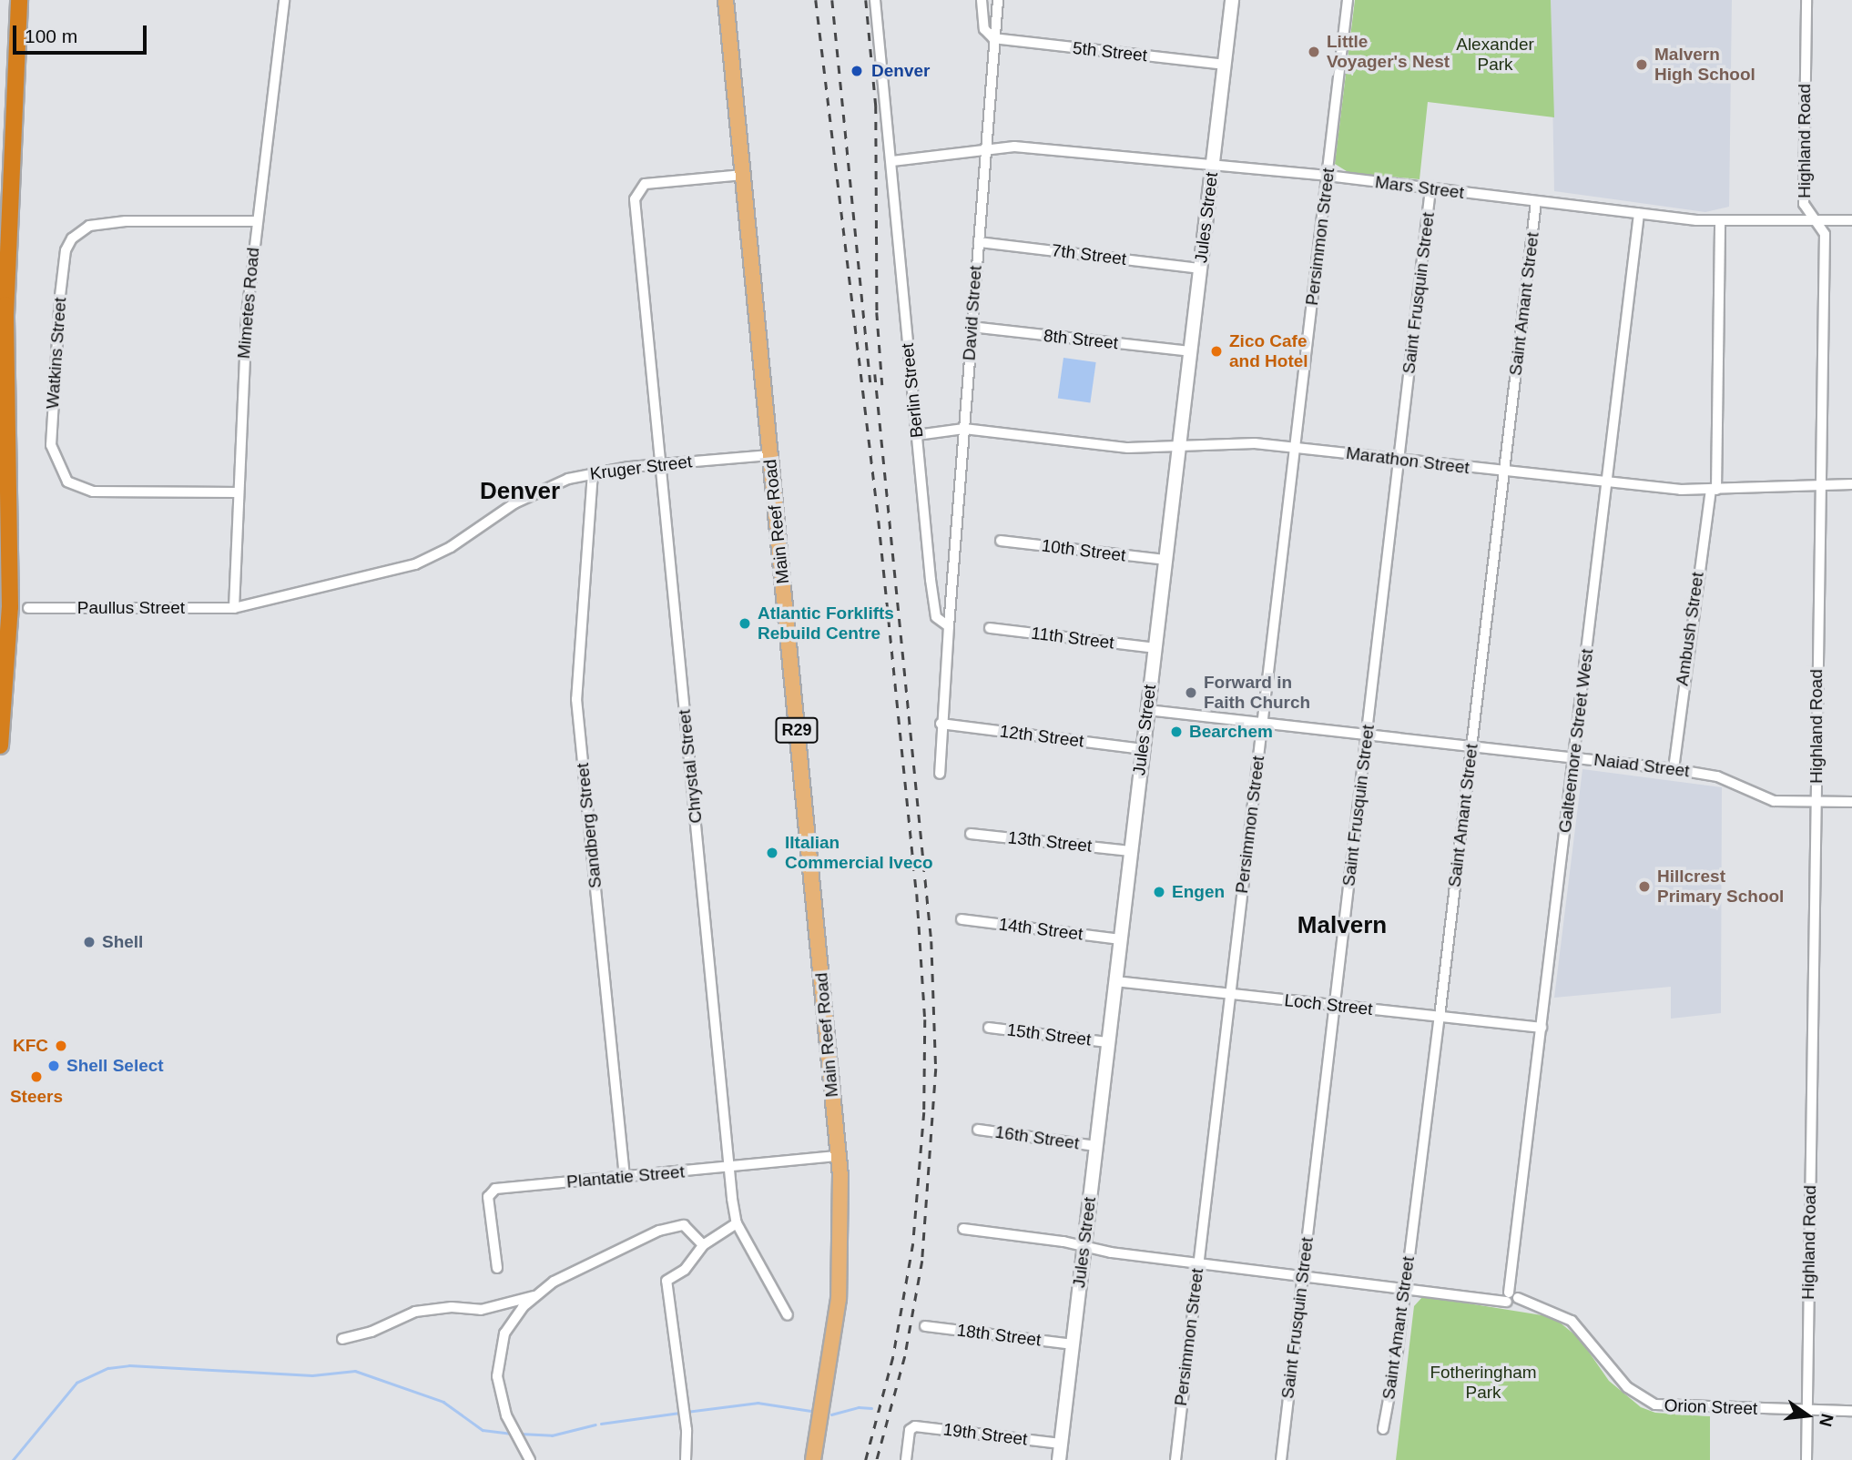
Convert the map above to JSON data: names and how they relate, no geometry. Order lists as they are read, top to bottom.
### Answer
{
  "streets": {
    "main road": ["Jules Street", "Main Reef Road", "R29"],
    "street": [
      "5th Street",
      "Highland Road",
      "Mars Street",
      "Persimmon Street",
      "7th Street",
      "Saint Frusquin Street",
      "Mimetes Road",
      "Saint Amant Street",
      "David Street",
      "8th Street",
      "Watkins Street",
      "Berlin Street",
      "Marathon Street",
      "Kruger Street",
      "10th Street",
      "Paullus Street",
      "Ambush Street",
      "11th Street",
      "12th Street",
      "Galteemore Street West",
      "Naiad Street",
      "Chrystal Street",
      "Sandberg Street",
      "13th Street",
      "14th Street",
      "Loch Street",
      "15th Street",
      "16th Street",
      "Plantatie Street",
      "18th Street",
      "Orion Street",
      "19th Street"
    ]
  },
  "crossings": [
    ["5th Street", "Jules Street"],
    ["5th Street", "David Street"],
    ["Highland Road", "Mars Street"],
    ["Highland Road", "Marathon Street"],
    ["Highland Road", "Naiad Street"],
    ["Highland Road", "Orion Street"],
    ["Mars Street", "Jules Street"],
    ["Mars Street", "Persimmon Street"],
    ["Mars Street", "Saint Frusquin Street"],
    ["Mars Street", "Saint Amant Street"],
    ["Mars Street", "David Street"],
    ["Mars Street", "Berlin Street"],
    ["Mars Street", "Ambush Street"],
    ["Mars Street", "Galteemore Street West"],
    ["Jules Street", "7th Street"],
    ["Jules Street", "8th Street"],
    ["Jules Street", "Marathon Street"],
    ["Jules Street", "10th Street"],
    ["Jules Street", "11th Street"],
    ["Jules Street", "12th Street"],
    ["Jules Street", "Naiad Street"],
    ["Jules Street", "13th Street"],
    ["Jules Street", "14th Street"],
    ["Jules Street", "Loch Street"],
    ["Jules Street", "15th Street"],
    ["Jules Street", "16th Street"],
    ["Jules Street", "18th Street"],
    ["Jules Street", "Orion Street"],
    ["Jules Street", "19th Street"],
    ["Persimmon Street", "Marathon Street"],
    ["Persimmon Street", "Naiad Street"],
    ["Persimmon Street", "Loch Street"],
    ["Persimmon Street", "Orion Street"],
    ["7th Street", "David Street"],
    ["Saint Frusquin Street", "Marathon Street"],
    ["Saint Frusquin Street", "Naiad Street"],
    ["Saint Frusquin Street", "Loch Street"],
    ["Saint Frusquin Street", "Orion Street"],
    ["Mimetes Road", "Watkins Street"],
    ["Mimetes Road", "Kruger Street"],
    ["Mimetes Road", "Paullus Street"],
    ["Saint Amant Street", "Marathon Street"],
    ["Saint Amant Street", "Naiad Street"],
    ["Saint Amant Street", "Loch Street"],
    ["Saint Amant Street", "Orion Street"],
    ["David Street", "8th Street"],
    ["David Street", "Berlin Street"],
    ["David Street", "Marathon Street"],
    ["Marathon Street", "Ambush Street"],
    ["Marathon Street", "Galteemore Street West"],
    ["Kruger Street", "Main Reef Road"],
    ["Kruger Street", "Paullus Street"],
    ["Kruger Street", "Chrystal Street"],
    ["Kruger Street", "Sandberg Street"],
    ["Main Reef Road", "Chrystal Street"],
    ["Main Reef Road", "Plantatie Street"],
    ["Ambush Street", "Naiad Street"],
    ["Galteemore Street West", "Naiad Street"],
    ["Galteemore Street West", "Loch Street"],
    ["Galteemore Street West", "Orion Street"],
    ["Chrystal Street", "Plantatie Street"],
    ["Sandberg Street", "Plantatie Street"]
  ],
  "districts": ["Denver", "Malvern"],
  "parks": ["Alexander Park", "Fotheringham Park"],
  "places": [
    "Little Voyager's Nest",
    "Malvern High School",
    "Denver",
    "Zico Cafe and Hotel",
    "Atlantic Forklifts Rebuild Centre",
    "Forward in Faith Church",
    "Bearchem",
    "IItalian Commercial Iveco",
    "Hillcrest Primary School",
    "Engen",
    "Shell",
    "KFC",
    "Shell Select",
    "Steers"
  ],
  "scale_bar": "100 m",
  "north": "right"
}
